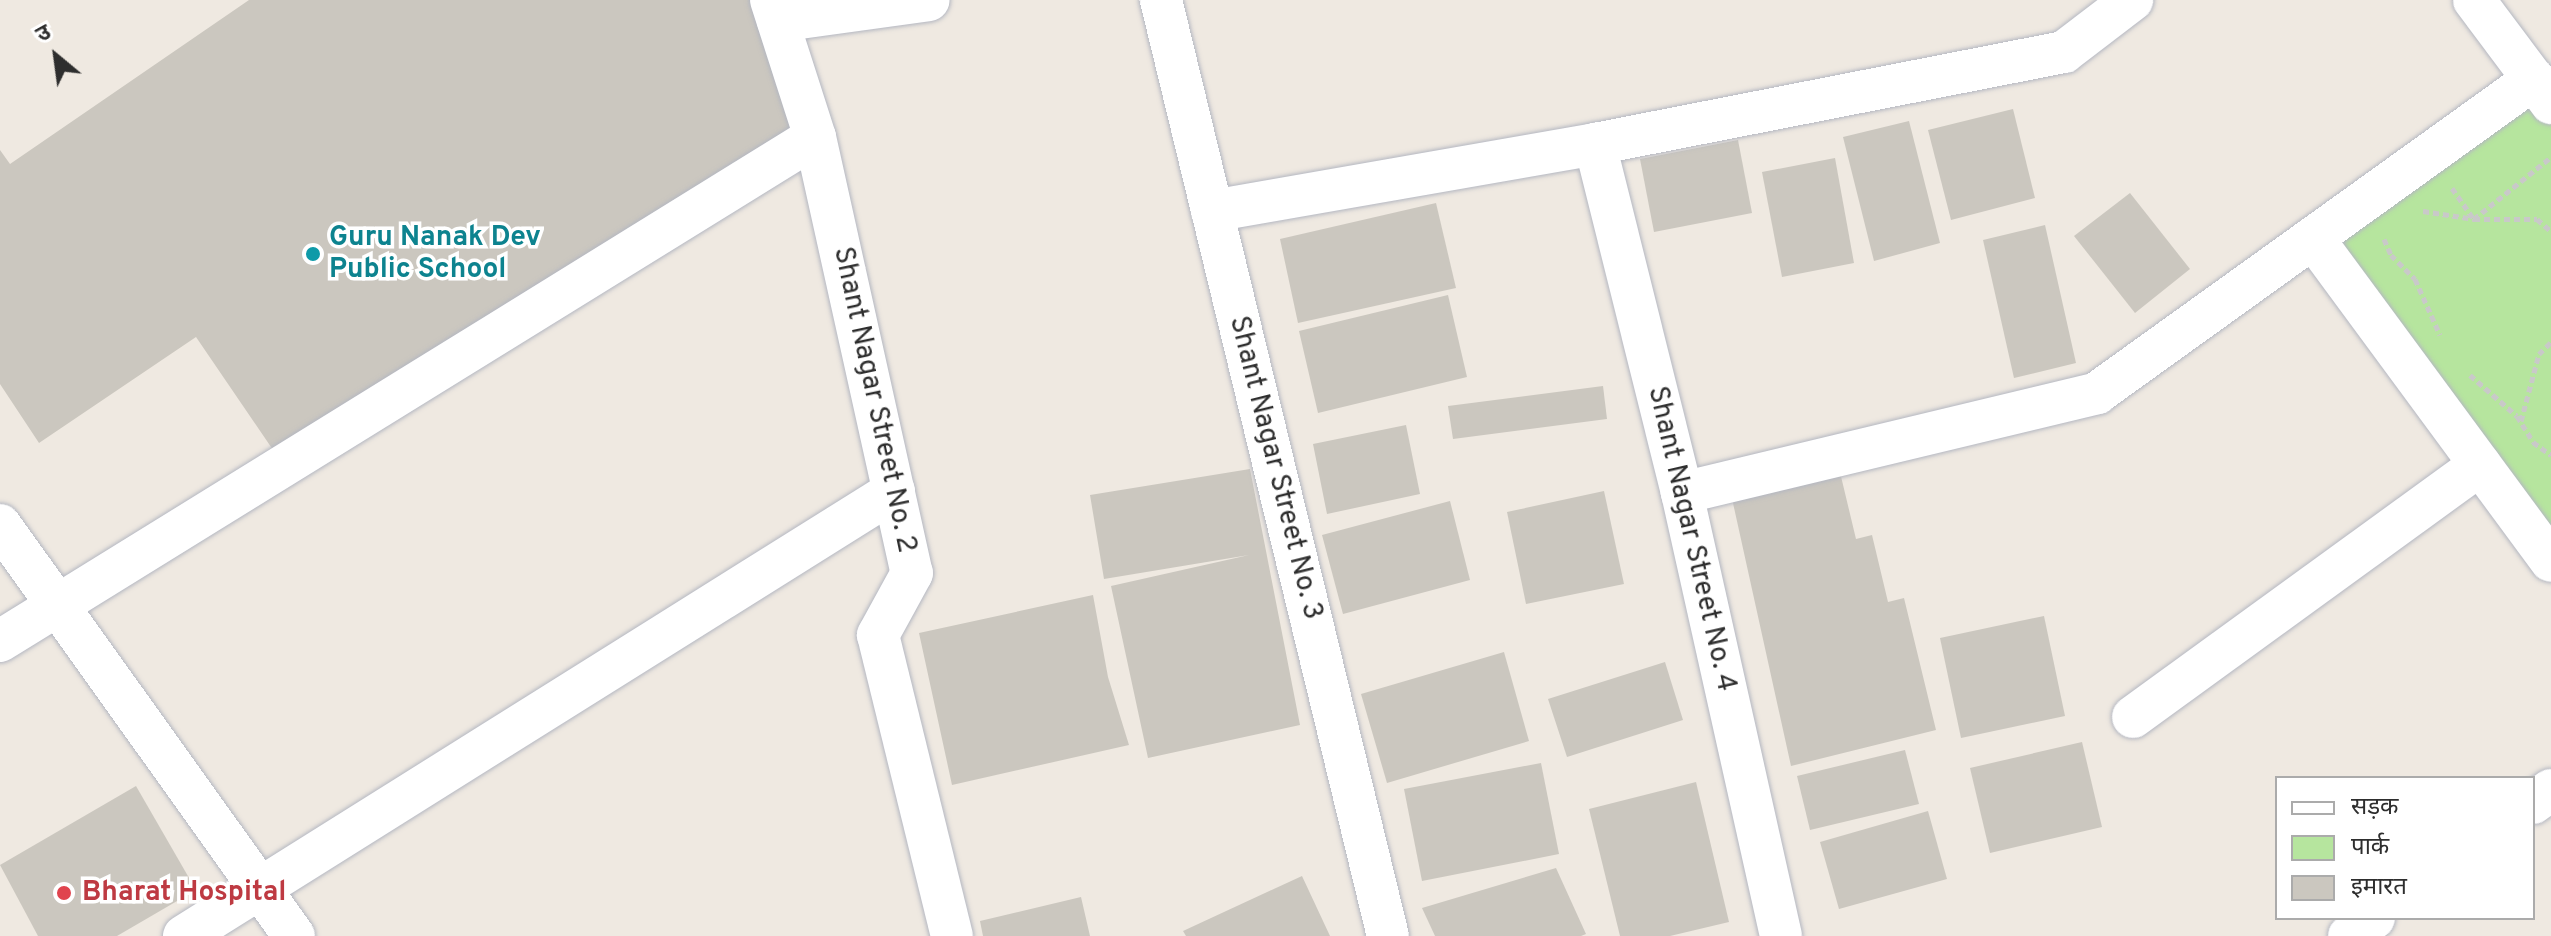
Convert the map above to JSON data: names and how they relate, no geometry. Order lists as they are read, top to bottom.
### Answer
{
  "streets": {
    "street": ["Shant Nagar Street No. 2", "Shant Nagar Street No. 3", "Shant Nagar Street No. 4"]
  },
  "places": ["Guru Nanak Dev Public School", "Bharat Hospital"],
  "legend": ["सड़क", "पार्क", "इमारत"],
  "north": "top left"
}
